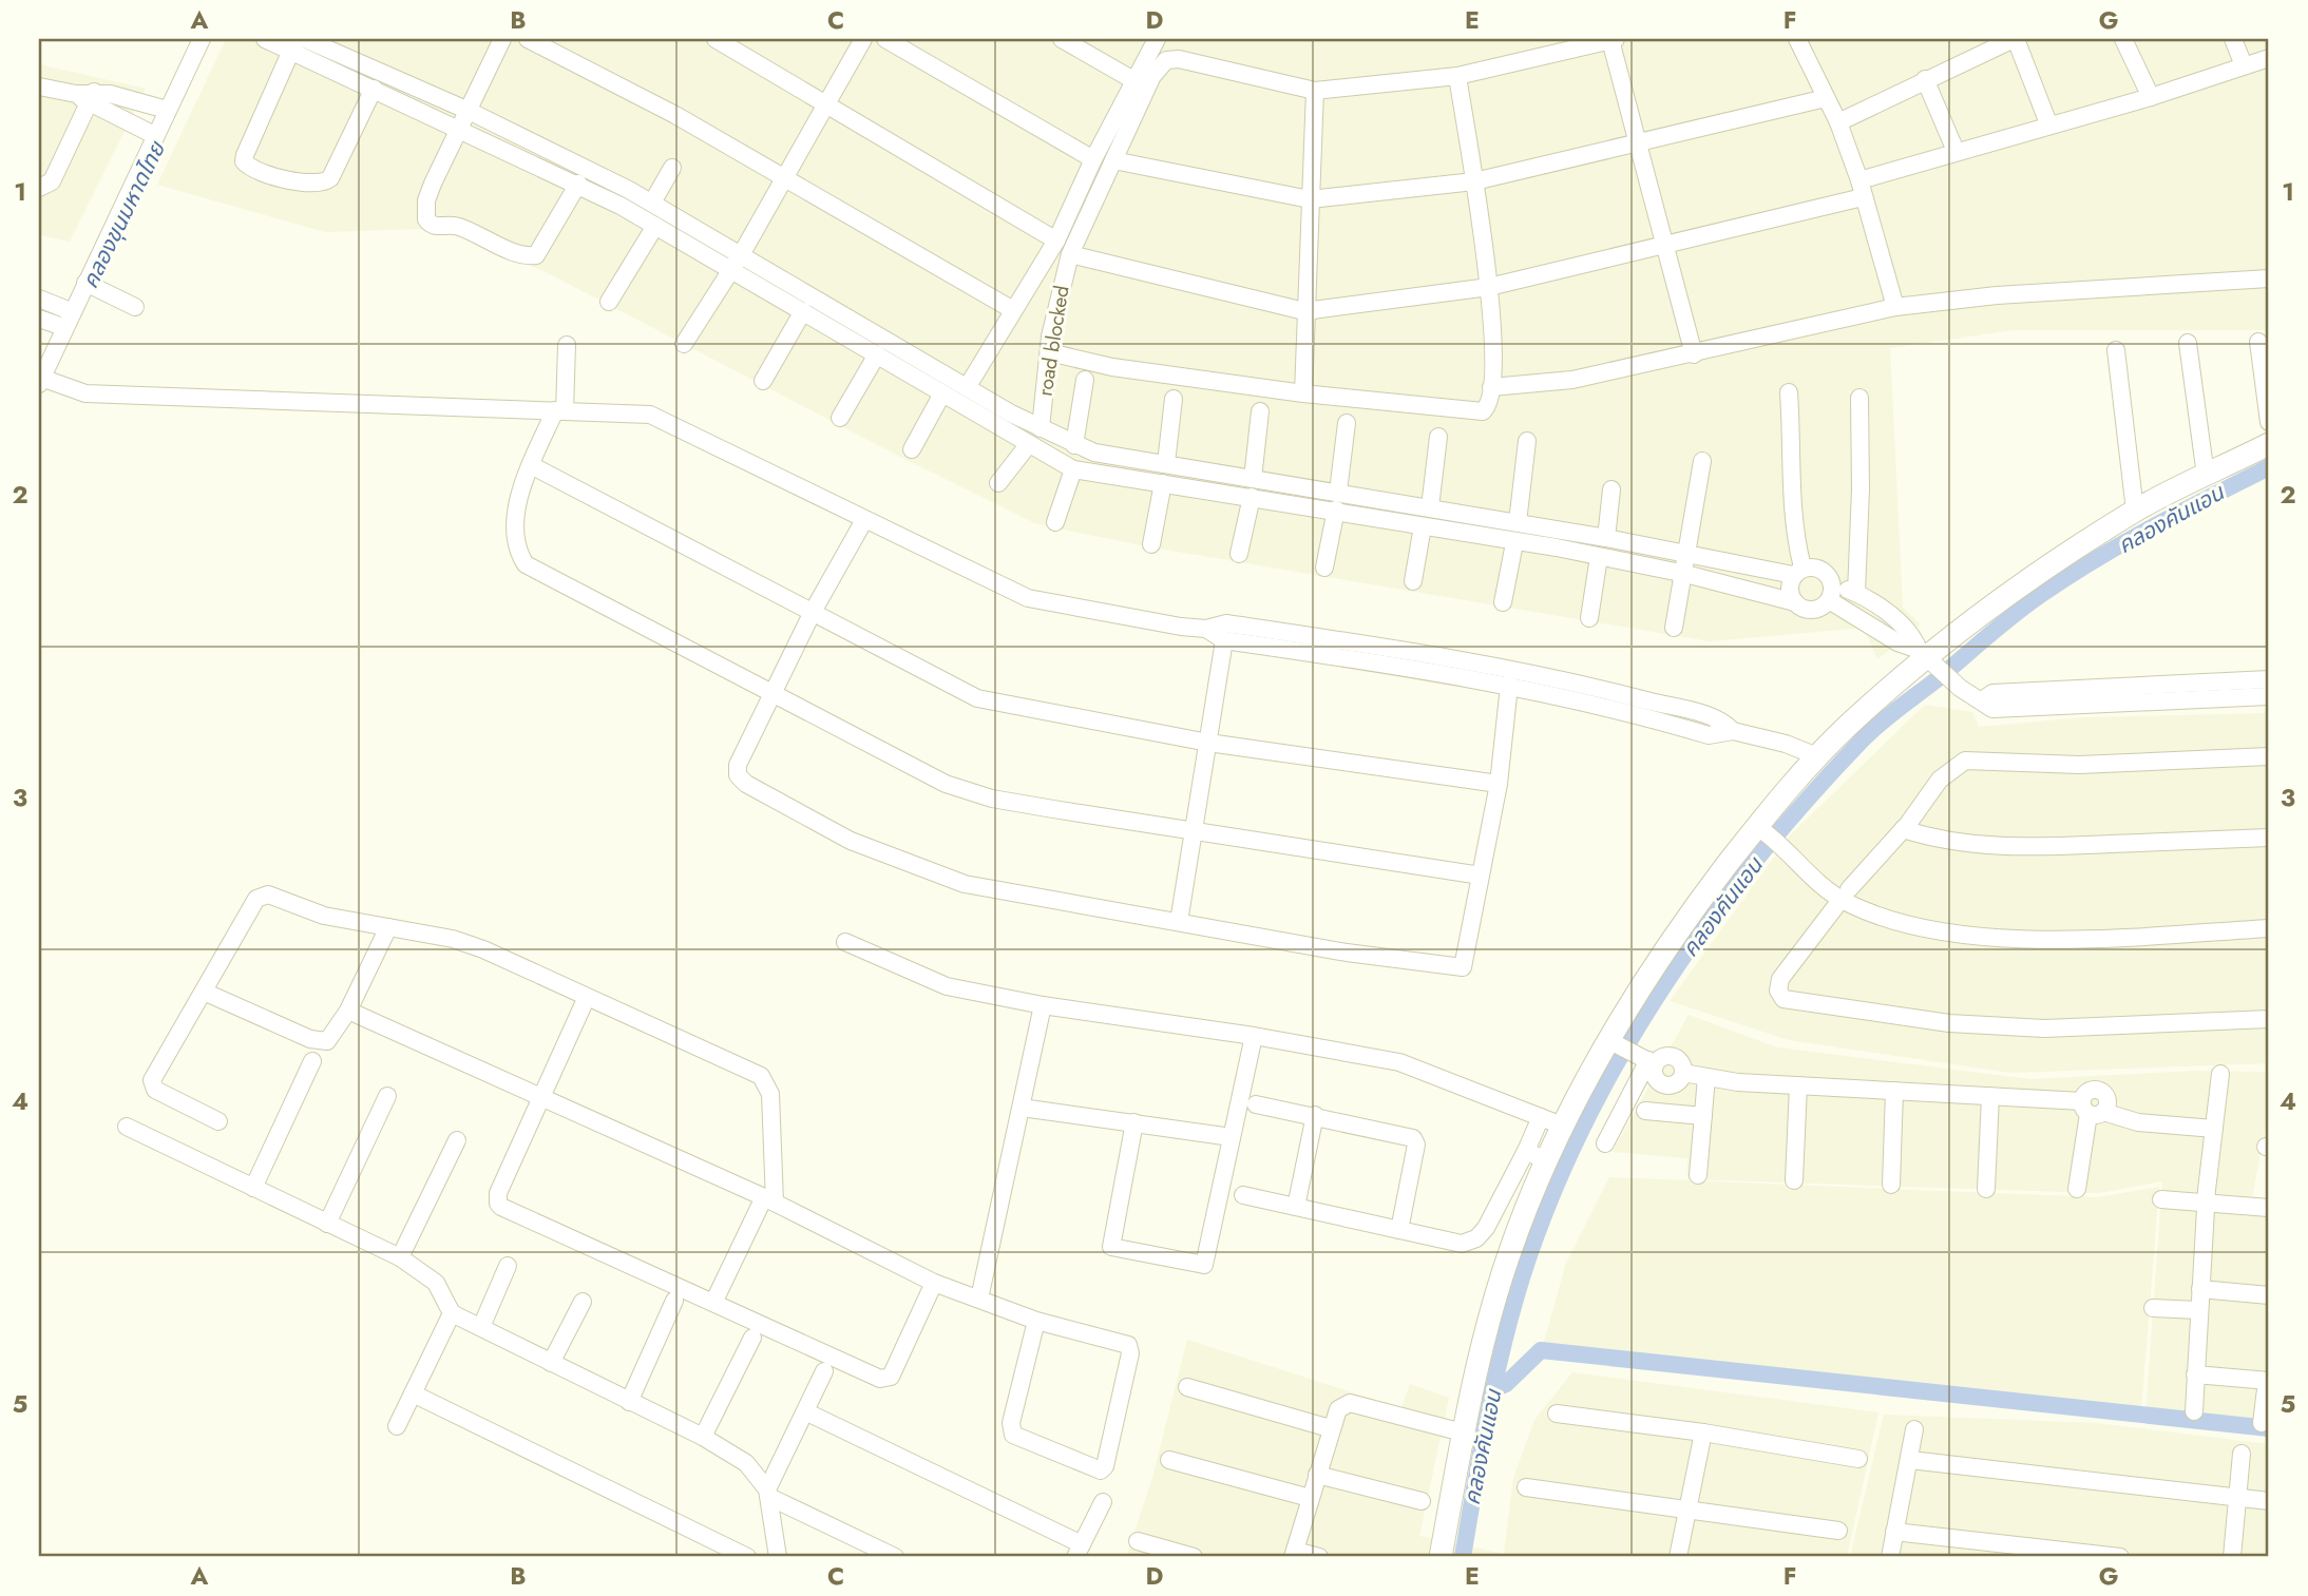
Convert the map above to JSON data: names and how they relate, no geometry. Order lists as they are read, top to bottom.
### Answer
{
  "streets": {
    "street": ["road blocked"]
  },
  "water": ["คลองขุนมหาดไทย", "คลองคันแอน"],
  "grid": {
    "columns": [
      "A",
      "B",
      "C",
      "D",
      "E",
      "F",
      "G"
    ],
    "rows": [
      "1",
      "2",
      "3",
      "4",
      "5"
    ]
  }
}
